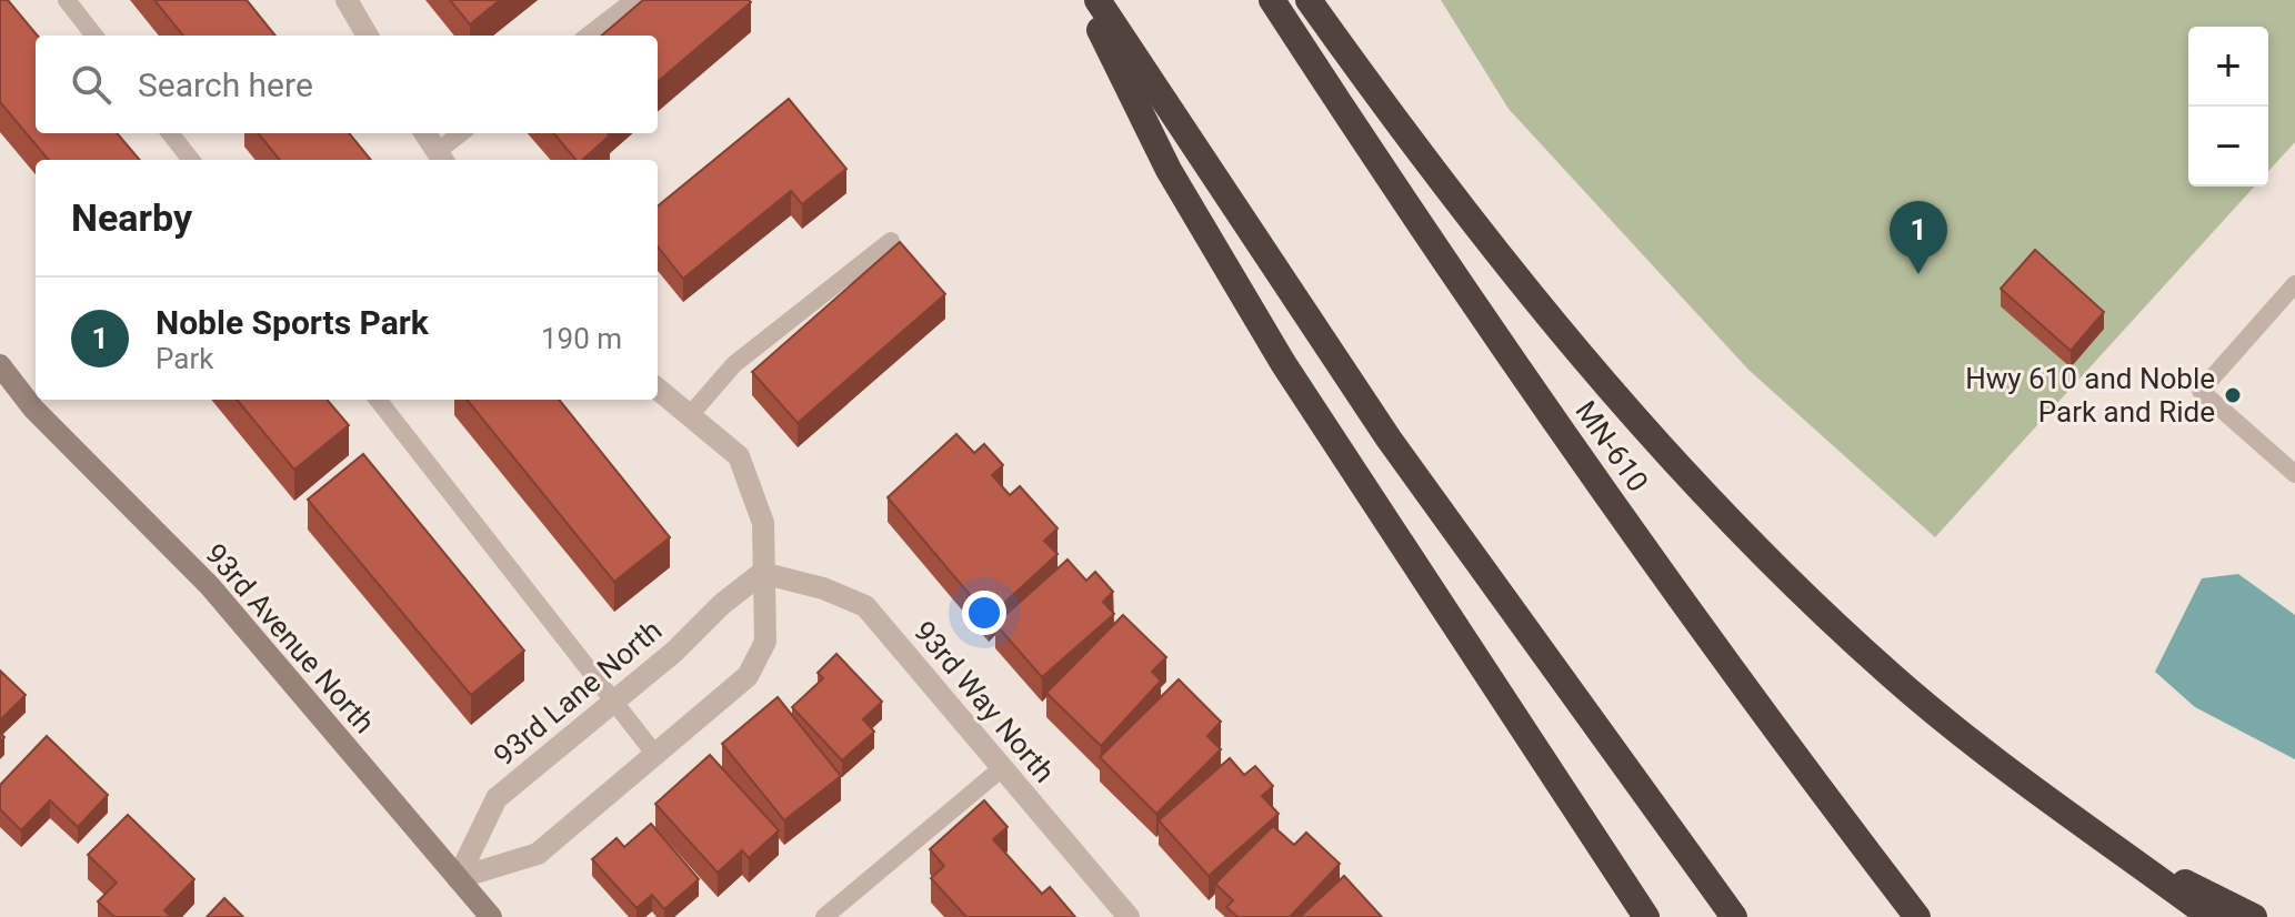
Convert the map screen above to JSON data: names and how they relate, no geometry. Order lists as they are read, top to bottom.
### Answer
{
  "streets": {
    "highway": ["MN-610"],
    "street": ["93rd Avenue North", "93rd Lane North", "93rd Way North"]
  },
  "crossings": [
    ["93rd Avenue North", "93rd Lane North"],
    ["93rd Lane North", "93rd Way North"]
  ],
  "places": ["Hwy 610 and Noble Park and Ride"],
  "page": {
    "map_buttons": ["+", "−"],
    "search": "Search here",
    "heading": "Nearby",
    "pins": "1",
    "list": [
      {
        "mark": "1",
        "name": "Noble Sports Park",
        "note": "Park",
        "value": "190 m"
      }
    ]
  }
}
